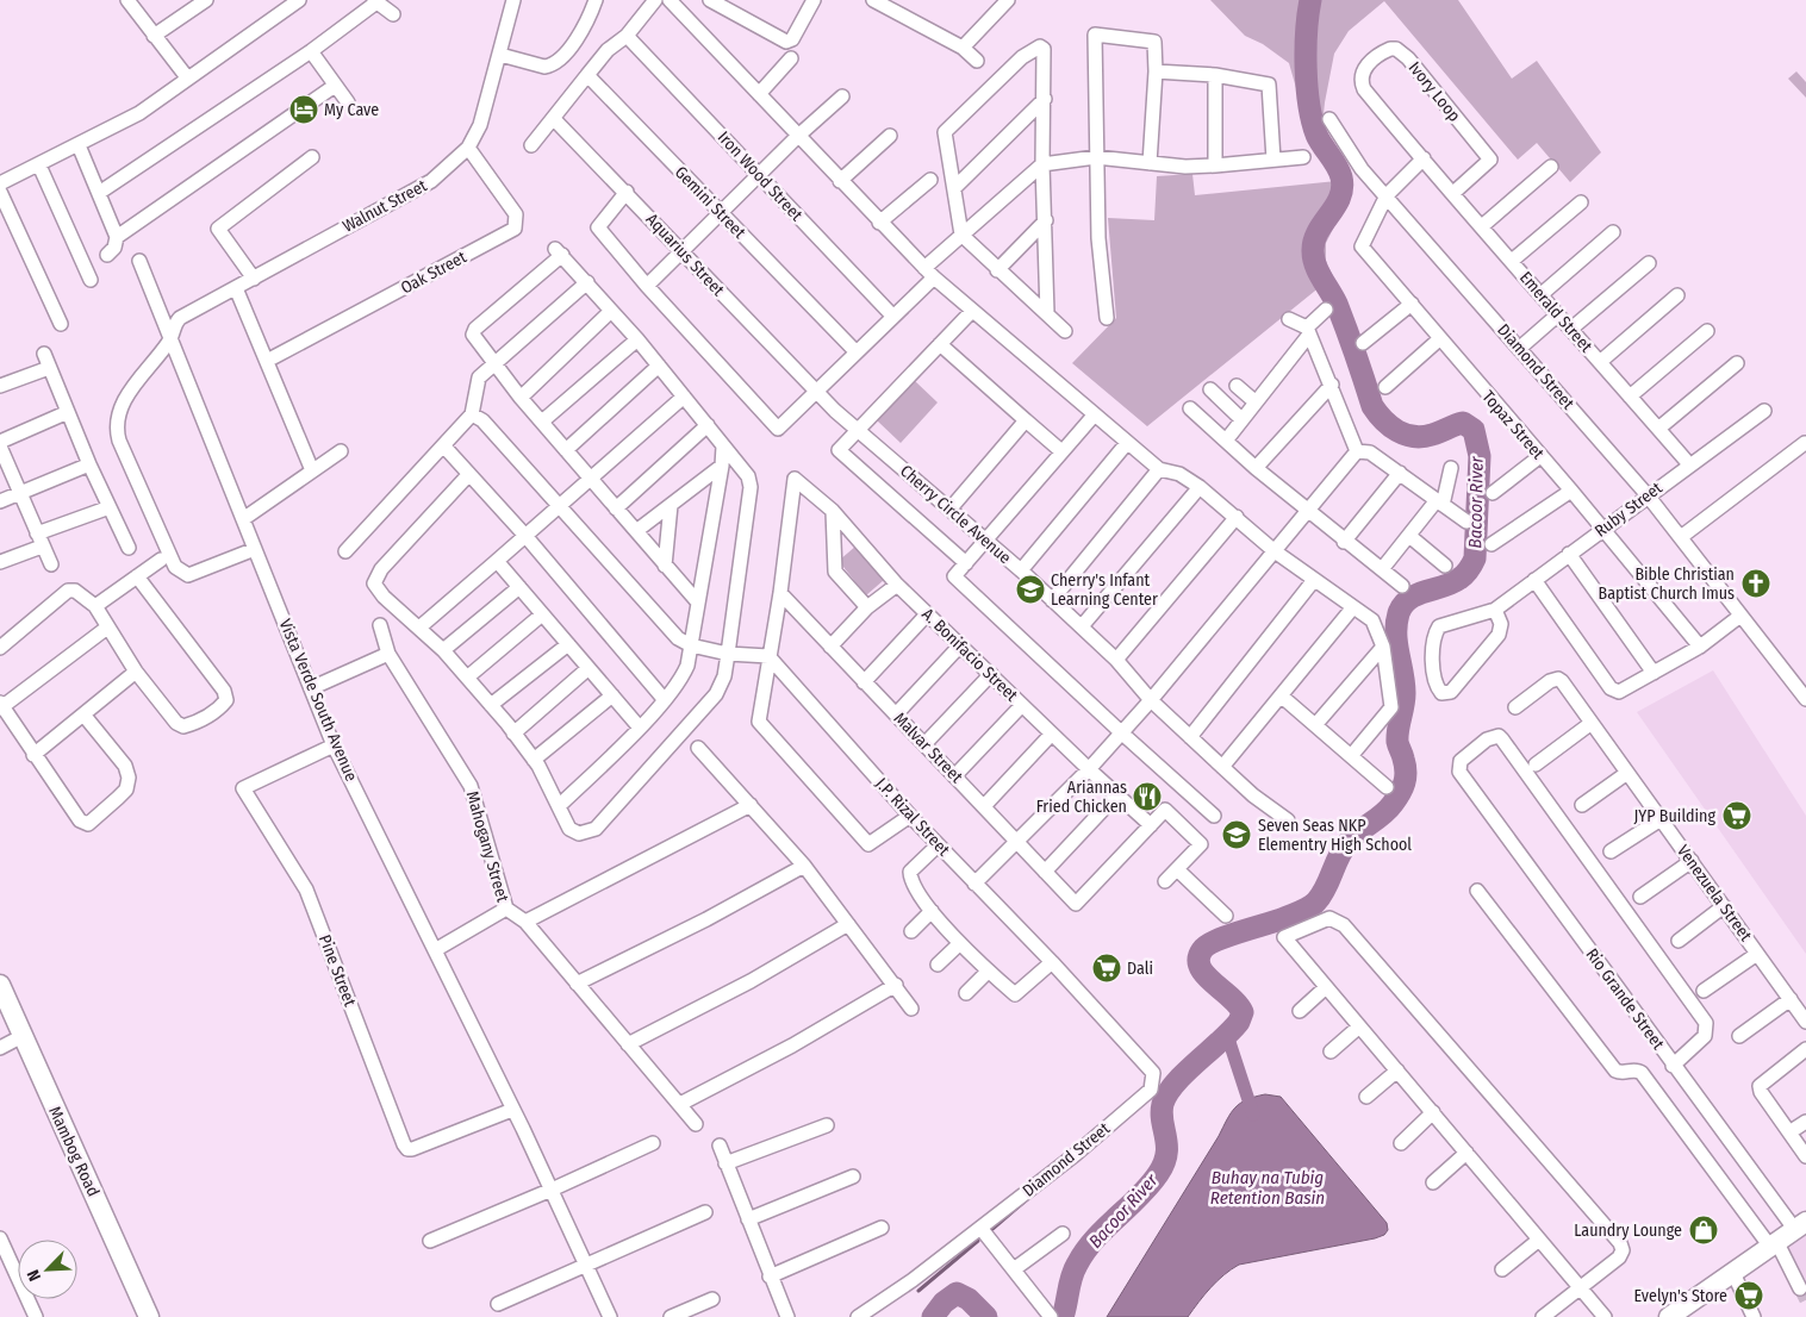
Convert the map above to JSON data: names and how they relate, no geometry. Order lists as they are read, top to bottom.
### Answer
{
  "streets": {
    "main road": ["Mambog Road"],
    "street": [
      "Ivory Loop",
      "Iron Wood Street",
      "Gemini Street",
      "Walnut Street",
      "Aquarius Street",
      "Oak Street",
      "Emerald Street",
      "Diamond Street",
      "Topaz Street",
      "Ruby Street",
      "Cherry Circle Avenue",
      "A. Bonifacio Street",
      "Vista Verde South Avenue",
      "Malvar Street",
      "J.P. Rizal Street",
      "Mahogany Street",
      "Venezuela Street",
      "Pine Street",
      "Rio Grande Street"
    ]
  },
  "crossings": [
    ["Ivory Loop", "Emerald Street"],
    ["Walnut Street", "Oak Street"],
    ["Walnut Street", "Vista Verde South Avenue"],
    ["Aquarius Street", "Cherry Circle Avenue"],
    ["Emerald Street", "Ruby Street"],
    ["Diamond Street", "Topaz Street"],
    ["Diamond Street", "Ruby Street"],
    ["Diamond Street", "J.P. Rizal Street"],
    ["Topaz Street", "Ruby Street"],
    ["A. Bonifacio Street", "Malvar Street"],
    ["Vista Verde South Avenue", "Mahogany Street"],
    ["Vista Verde South Avenue", "Pine Street"]
  ],
  "water": ["Bacoor River", "Buhay na Tubig Retention Basin"],
  "places": {
    "hotel": ["My Cave"],
    "church": ["Bible Christian Baptist Church Imus"],
    "school or university": ["Cherry's Infant Learning Center", "Seven Seas NKP Elementry High School"],
    "restaurant": ["Ariannas Fried Chicken"],
    "supermarket": ["JYP Building", "Dali", "Evelyn's Store"],
    "shop": ["Laundry Lounge"]
  },
  "north": "bottom left"
}
